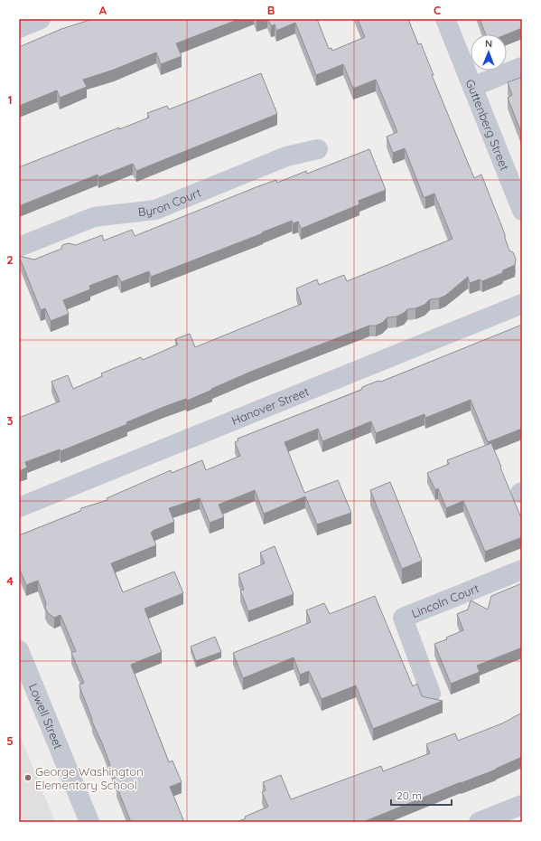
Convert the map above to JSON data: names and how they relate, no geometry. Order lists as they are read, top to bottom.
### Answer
{
  "streets": {
    "street": [
      "Guttenberg Street",
      "Byron Court",
      "Hanover Street",
      "Lincoln Court",
      "Lowell Street"
    ]
  },
  "places": ["George Washington Elementary School"],
  "scale_bar": "20 m",
  "north": "top",
  "grid": {
    "columns": ["A", "B", "C"],
    "rows": [
      "1",
      "2",
      "3",
      "4",
      "5"
    ]
  }
}
